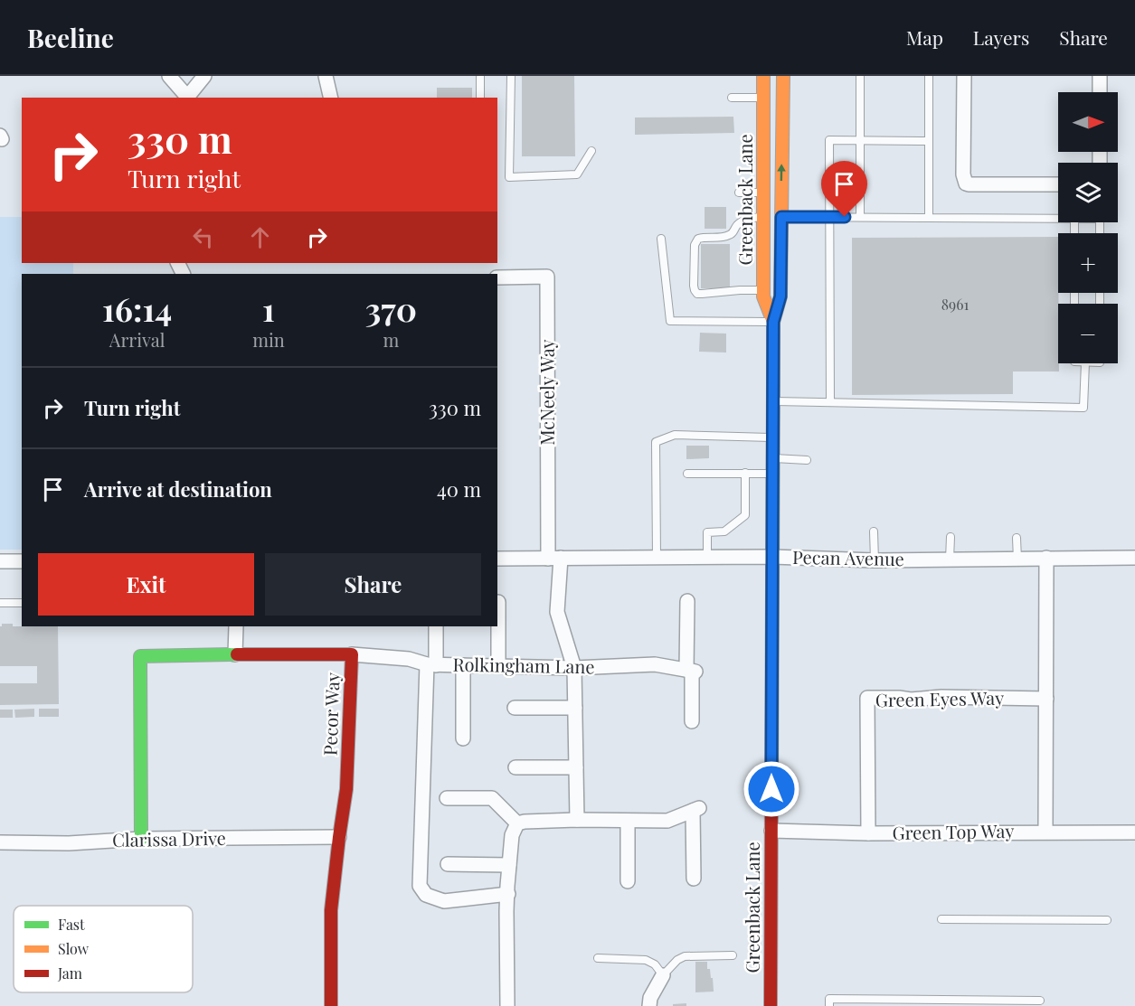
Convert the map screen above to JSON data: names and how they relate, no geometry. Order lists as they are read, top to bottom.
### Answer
{
  "streets": {
    "main road": ["Greenback Lane", "Pecor Way"],
    "street": [
      "McNeely Way",
      "Pecan Avenue",
      "Rolkingham Lane",
      "Green Eyes Way",
      "Green Top Way",
      "Clarissa Drive"
    ]
  },
  "crossings": [
    ["Greenback Lane", "Pecan Avenue"],
    ["Greenback Lane", "Green Top Way"],
    ["McNeely Way", "Pecan Avenue"],
    ["Rolkingham Lane", "Pecor Way"],
    ["Green Eyes Way", "Green Top Way"],
    ["Pecor Way", "Clarissa Drive"]
  ],
  "house_numbers": ["8961"],
  "legend": ["Fast", "Slow", "Jam"],
  "north": "right",
  "page": {
    "header": "Beeline",
    "nav": ["Map", "Layers", "Share"],
    "map_buttons": ["+", "−"],
    "turn": ["330 m", "Turn right"],
    "eta": [
      "16:14",
      "Arrival",
      "1",
      "min",
      "370",
      "m"
    ],
    "list": [
      {
        "name": "Turn right",
        "value": "330 m"
      },
      {
        "name": "Arrive at destination",
        "value": "40 m"
      }
    ],
    "buttons": ["Exit", "Share"]
  }
}
